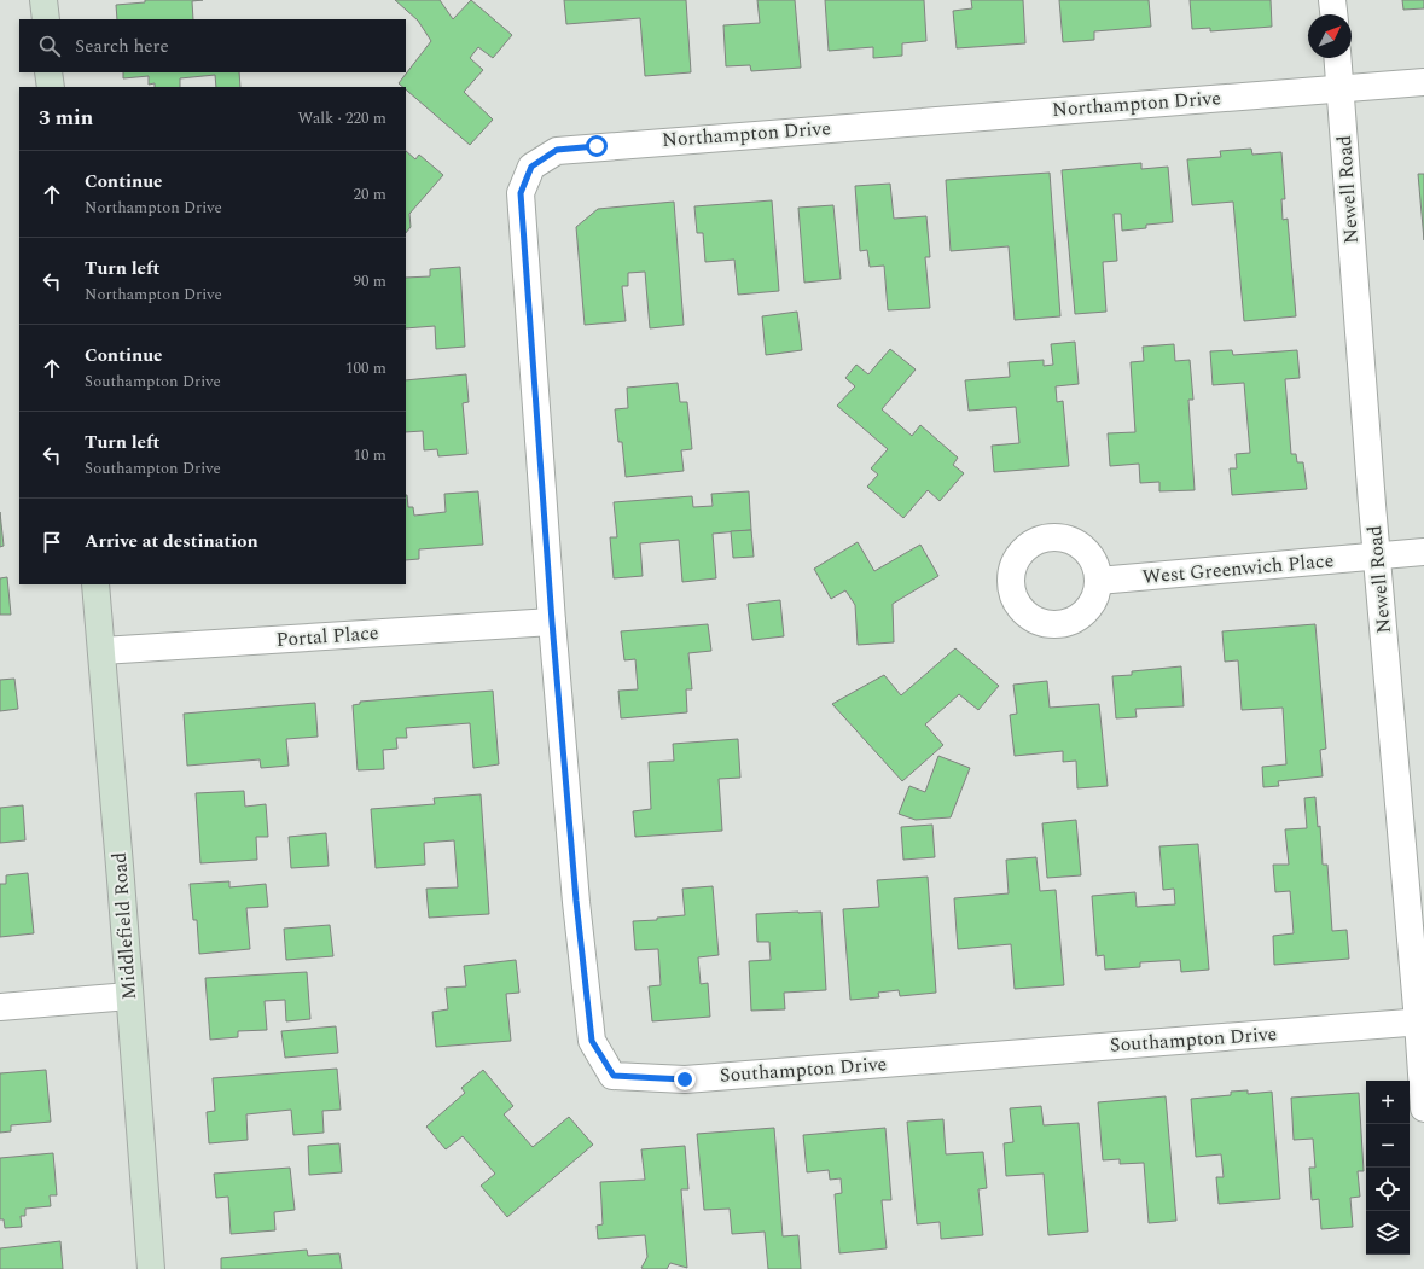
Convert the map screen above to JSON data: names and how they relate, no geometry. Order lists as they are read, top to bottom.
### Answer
{
  "streets": {
    "main road": ["Middlefield Road"],
    "street": [
      "Northampton Drive",
      "Newell Road",
      "West Greenwich Place",
      "Portal Place",
      "Southampton Drive"
    ]
  },
  "crossings": [
    ["Northampton Drive", "Newell Road"],
    ["Northampton Drive", "Portal Place"],
    ["Northampton Drive", "Southampton Drive"],
    ["Newell Road", "West Greenwich Place"],
    ["Newell Road", "Southampton Drive"],
    ["Portal Place", "Middlefield Road"],
    ["Portal Place", "Southampton Drive"]
  ],
  "north": "top right",
  "page": {
    "search": "Search here",
    "heading": ["3 min", "Walk · 220 m"],
    "list": [
      ["Continue", "Northampton Drive", "20 m"],
      ["Turn left", "Northampton Drive", "90 m"],
      ["Continue", "Southampton Drive", "100 m"],
      ["Turn left", "Southampton Drive", "10 m"],
      "Arrive at destination"
    ],
    "map_buttons": ["+", "−"]
  }
}
